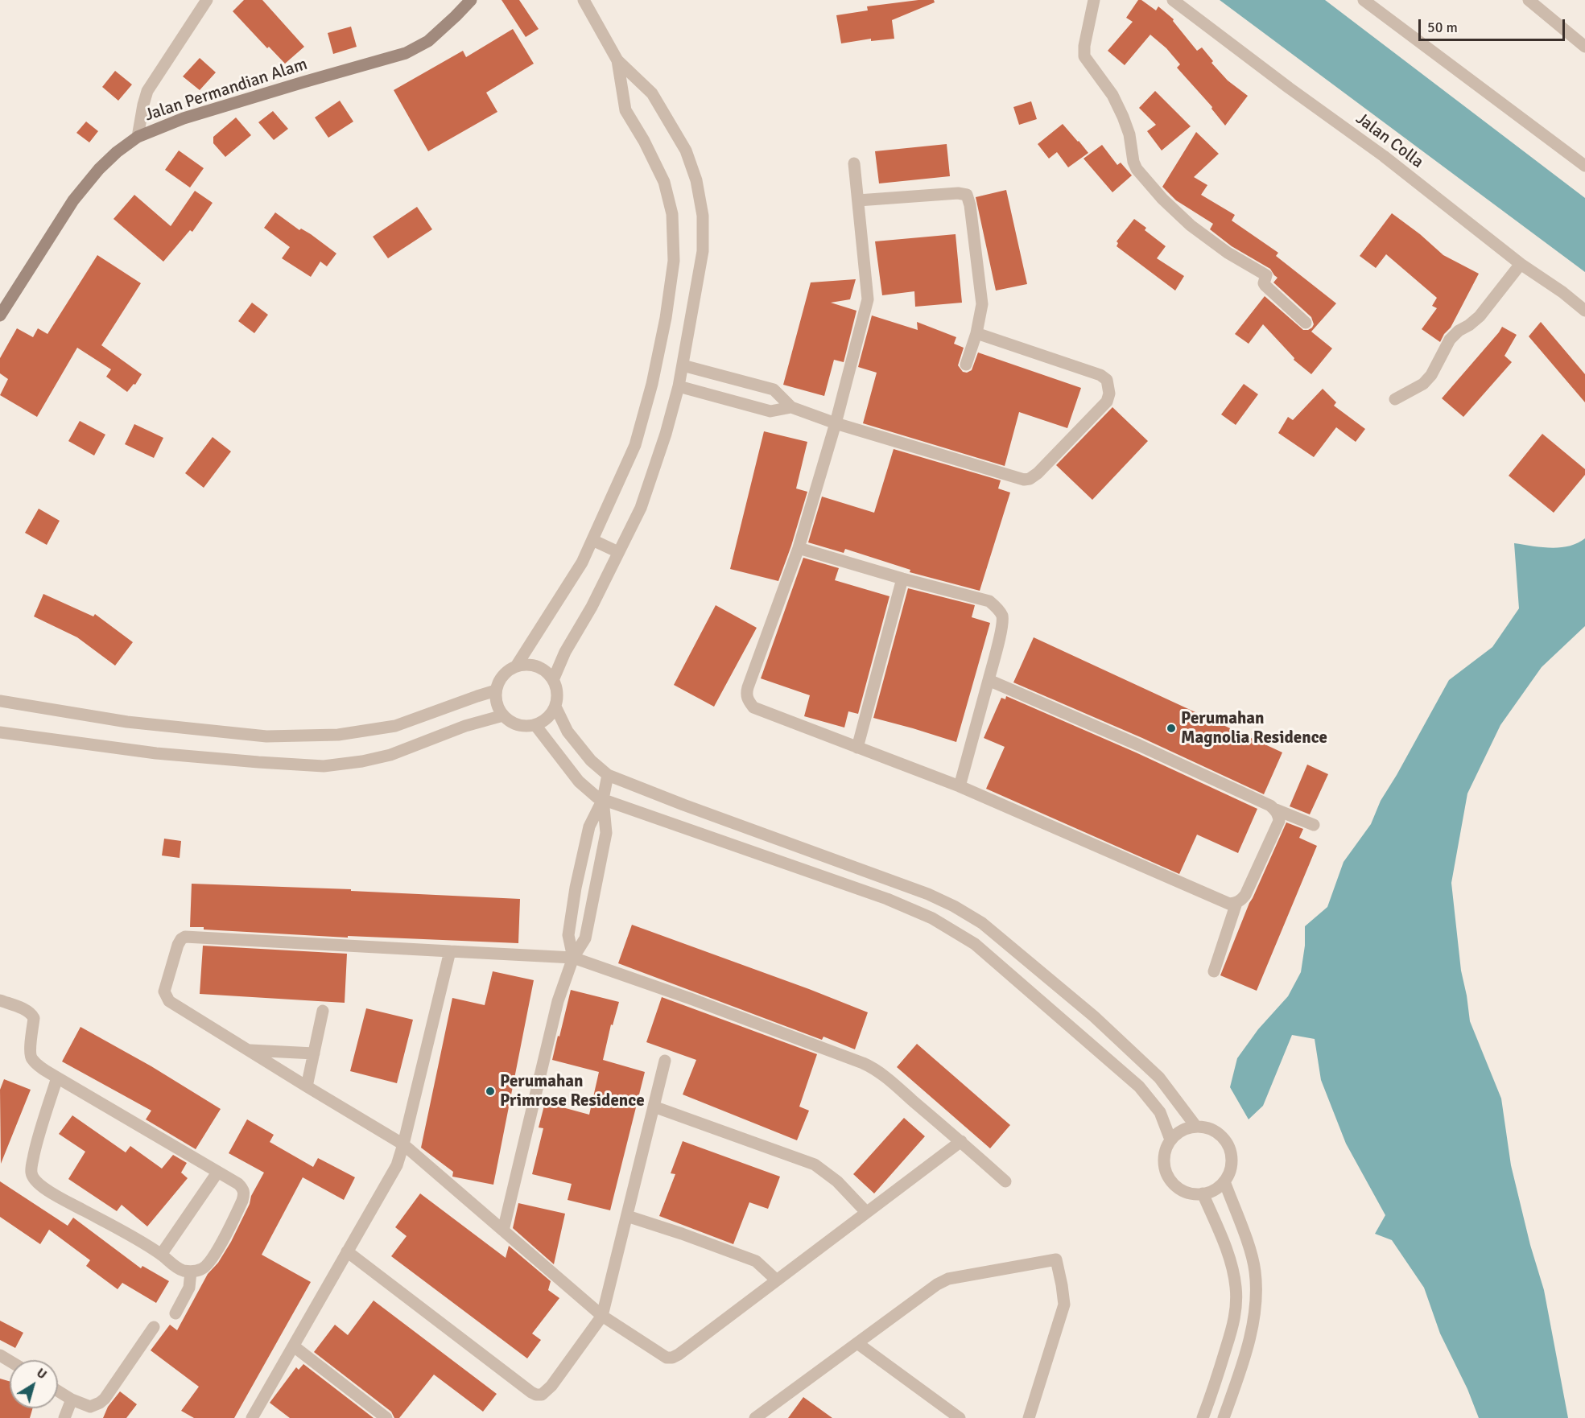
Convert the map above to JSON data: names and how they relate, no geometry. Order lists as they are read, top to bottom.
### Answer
{
  "streets": {
    "main road": ["Jalan Permandian Alam"],
    "street": ["Jalan Colla"]
  },
  "places": ["Perumahan Magnolia Residence", "Perumahan Primrose Residence"],
  "scale_bar": "50 m",
  "north": "top right"
}
